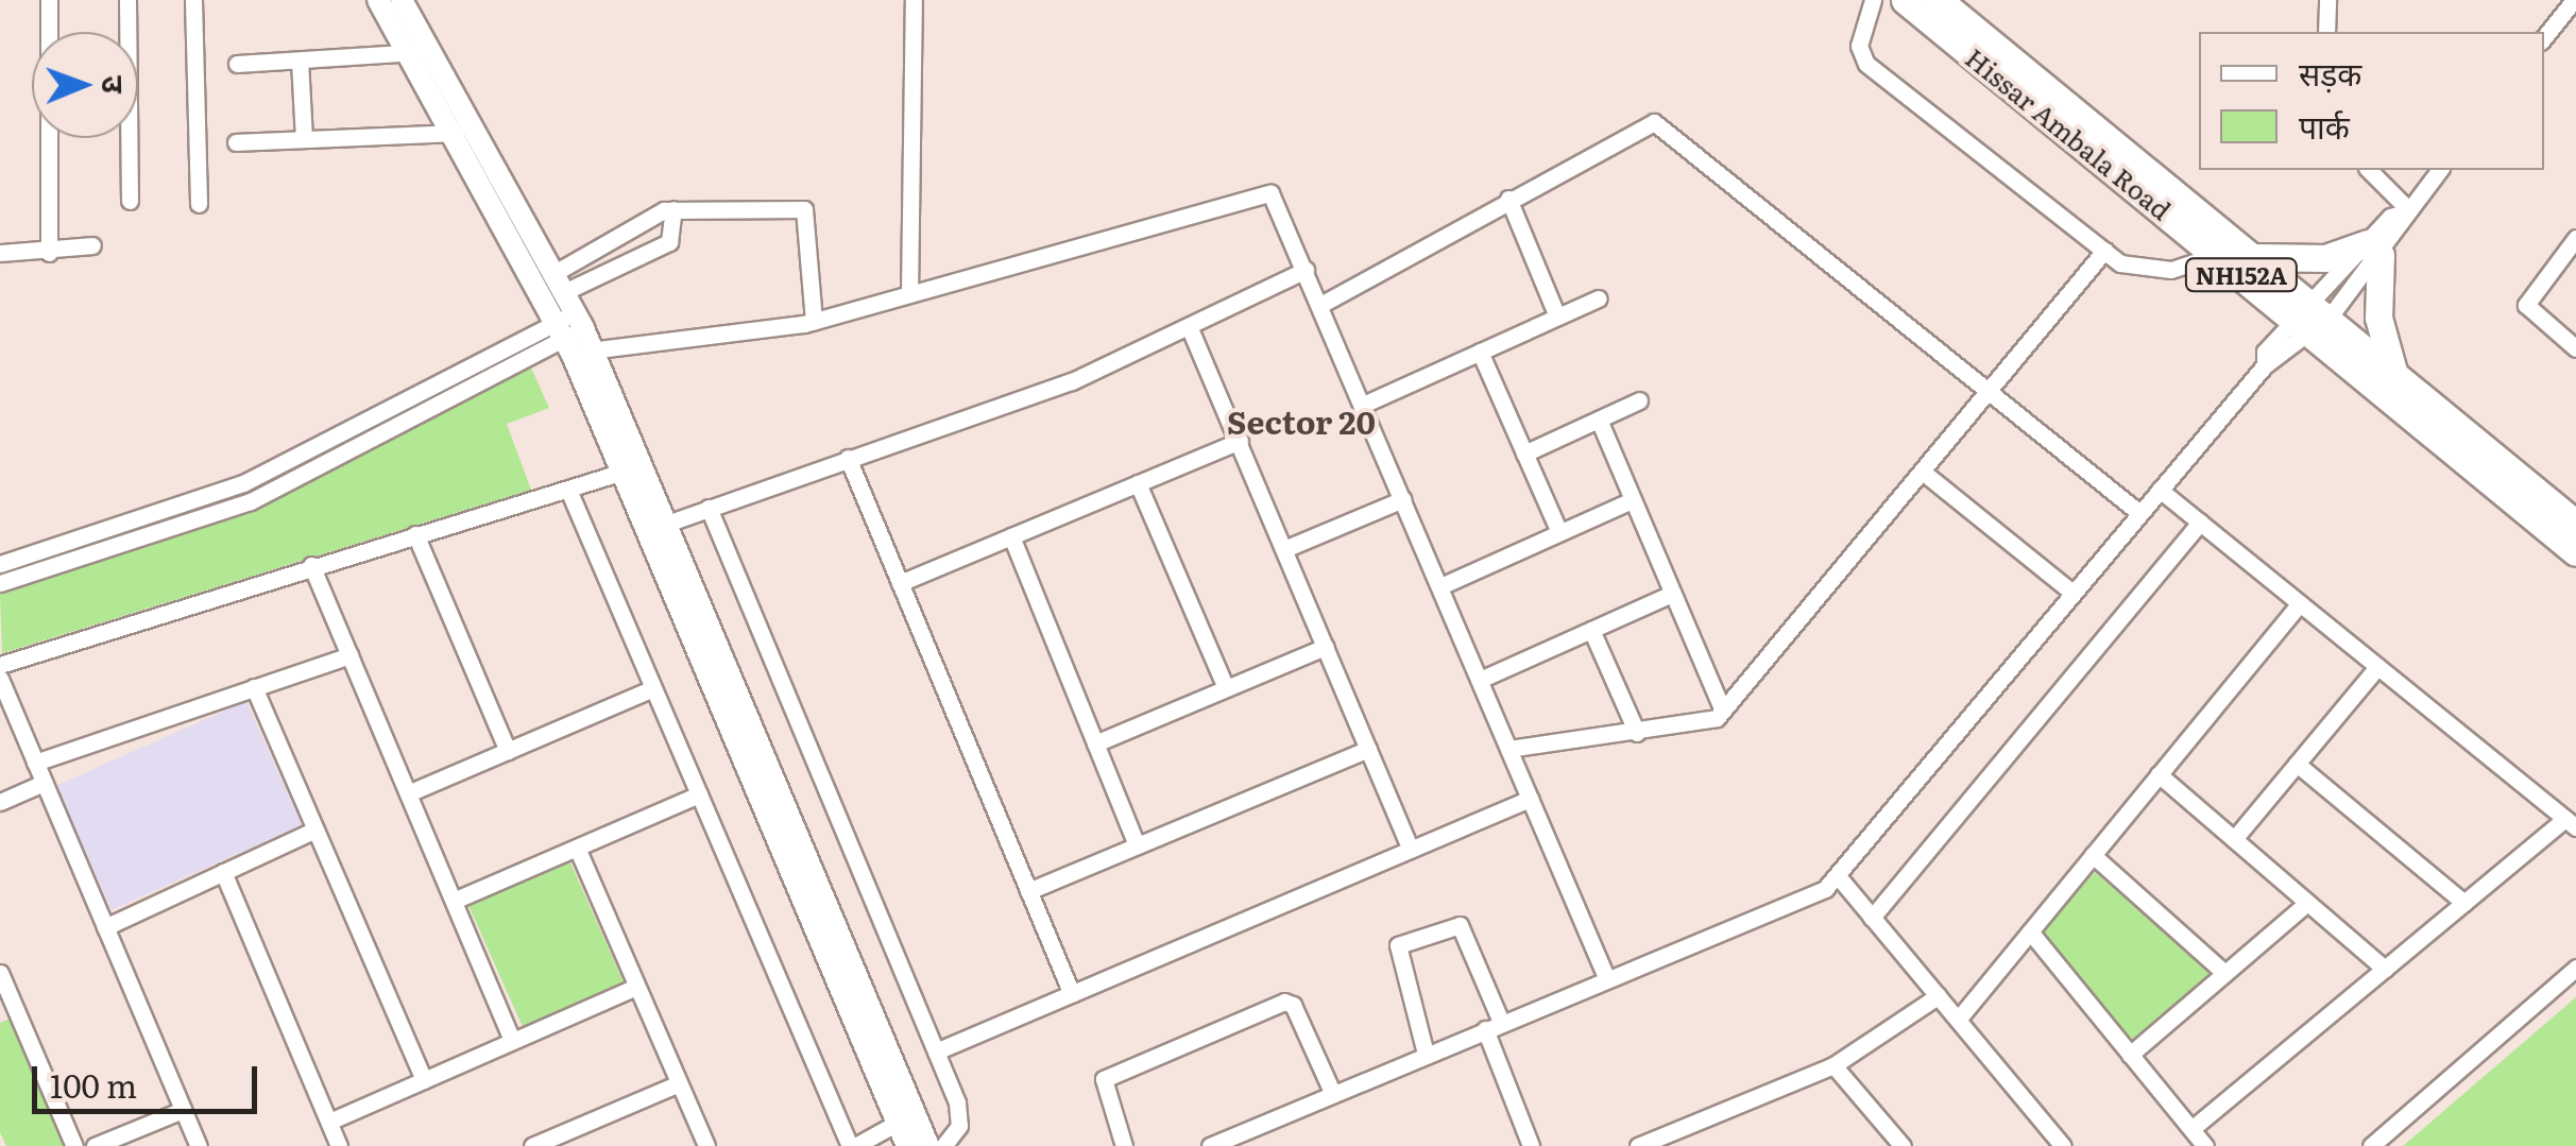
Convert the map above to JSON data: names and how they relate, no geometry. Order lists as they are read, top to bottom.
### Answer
{
  "streets": {
    "highway": ["Hissar Ambala Road", "NH152A"]
  },
  "districts": ["Sector 20"],
  "legend": ["सड़क", "पार्क"],
  "scale_bar": "100 m",
  "north": "right"
}
